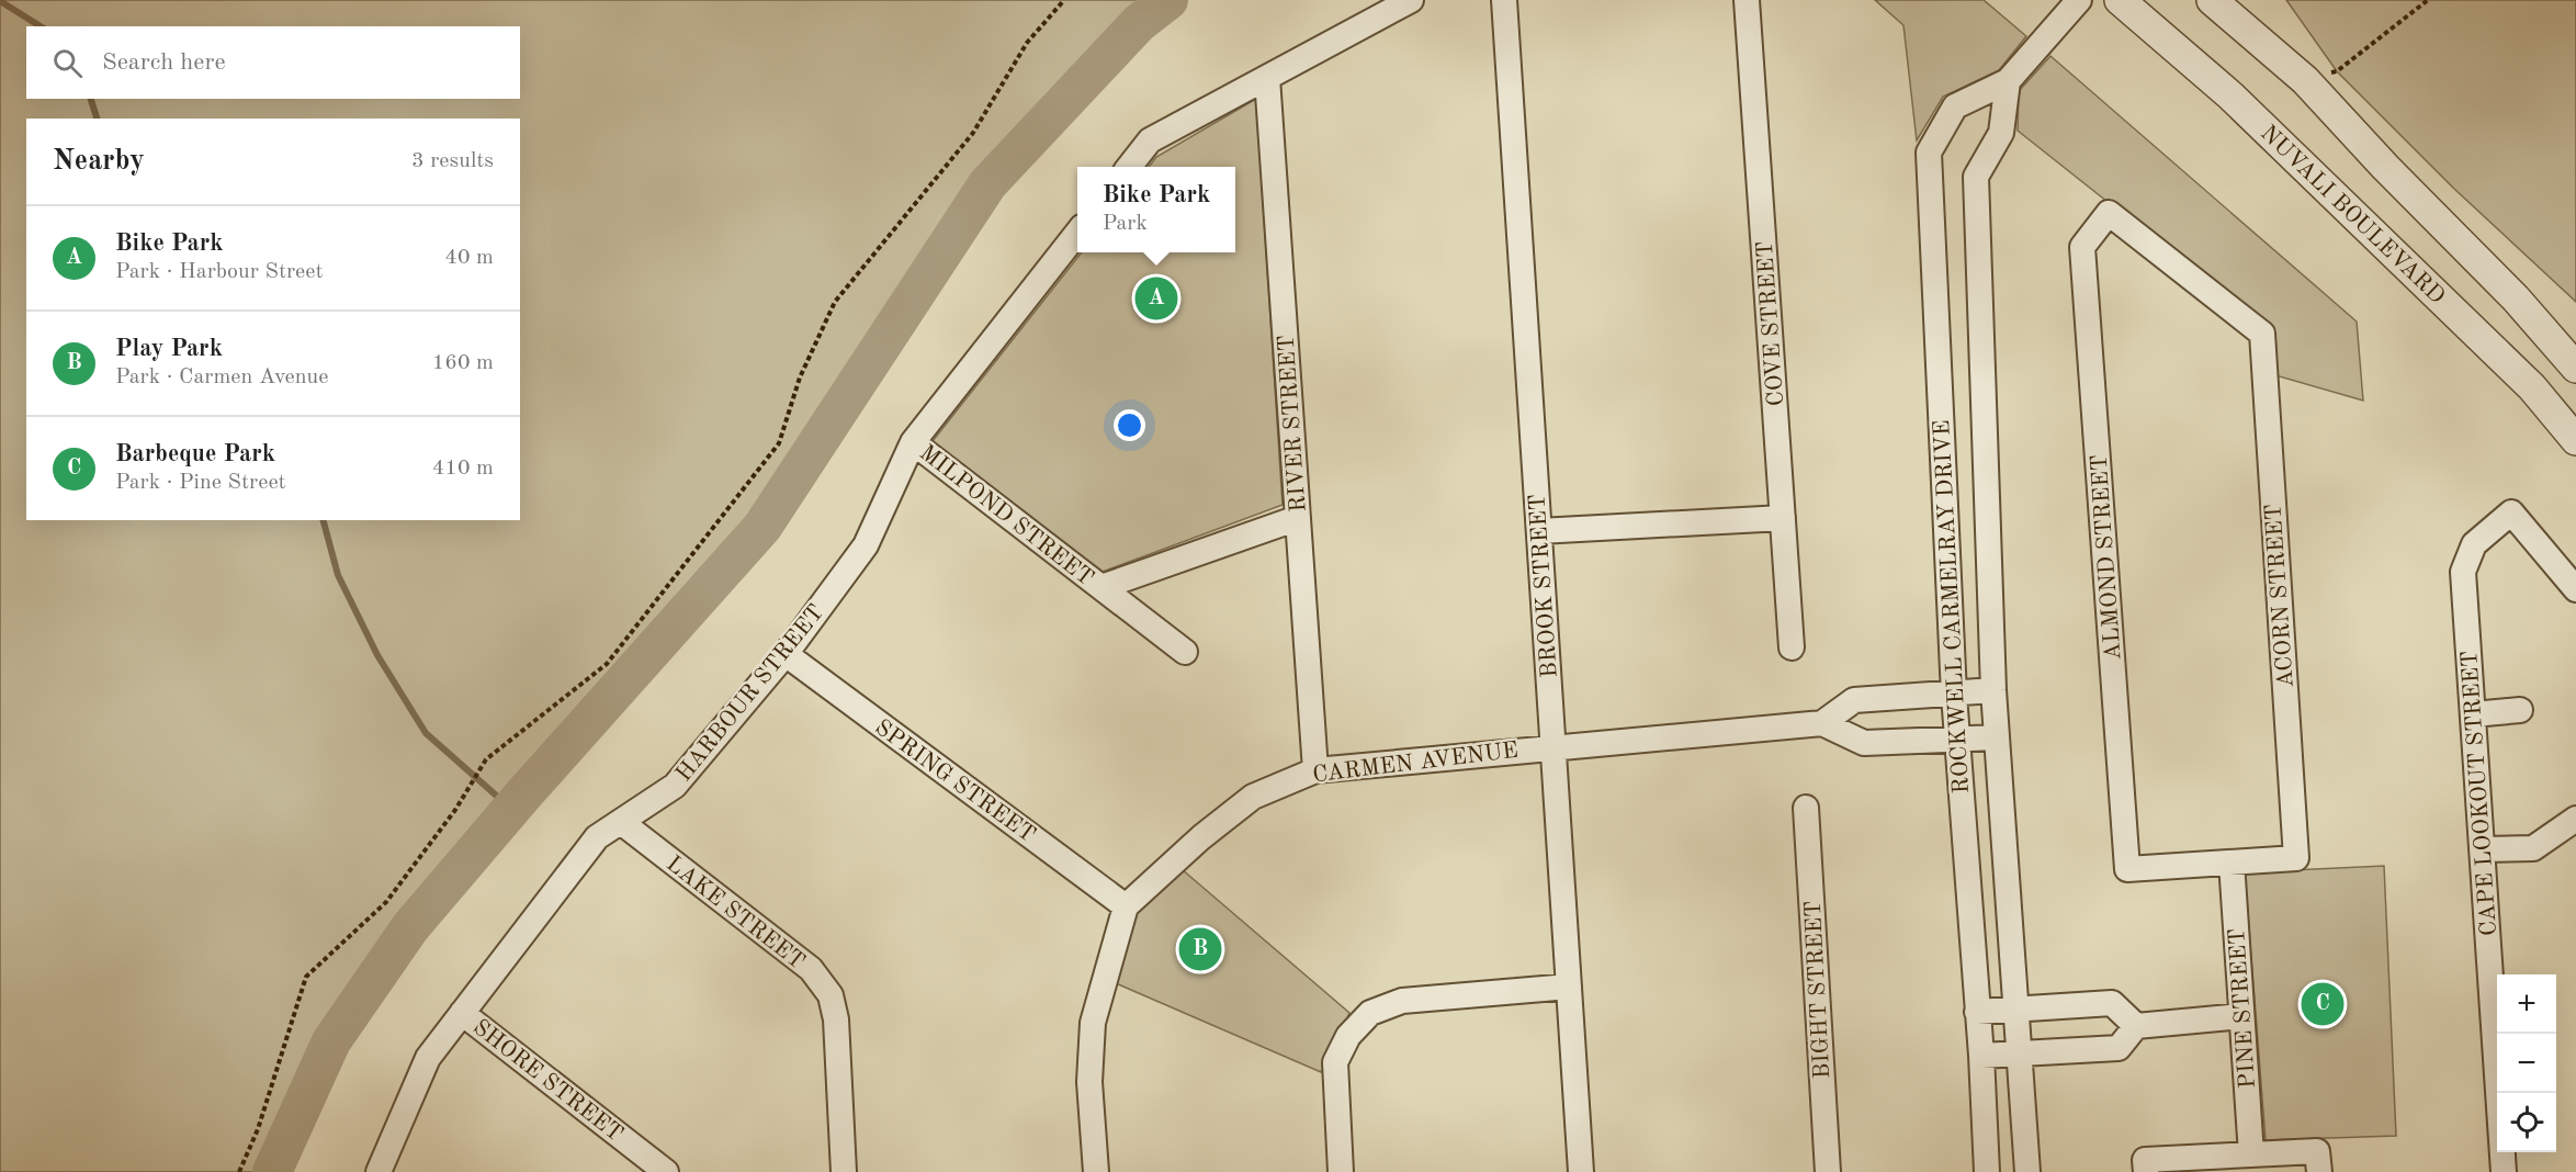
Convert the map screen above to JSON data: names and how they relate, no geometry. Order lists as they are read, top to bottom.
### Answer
{
  "streets": {
    "street": [
      "NUVALI BOULEVARD",
      "COVE STREET",
      "RIVER STREET",
      "MILPOND STREET",
      "ALMOND STREET",
      "BROOK STREET",
      "ACORN STREET",
      "ROCKWELL CARMELRAY DRIVE",
      "HARBOUR STREET",
      "CARMEN AVENUE",
      "SPRING STREET",
      "CAPE LOOKOUT STREET",
      "LAKE STREET",
      "BIGHT STREET",
      "PINE STREET",
      "SHORE STREET"
    ]
  },
  "crossings": [
    ["RIVER STREET", "MILPOND STREET"],
    ["RIVER STREET", "CARMEN AVENUE"],
    ["MILPOND STREET", "HARBOUR STREET"],
    ["ALMOND STREET", "ACORN STREET"],
    ["ALMOND STREET", "PINE STREET"],
    ["BROOK STREET", "CARMEN AVENUE"],
    ["ACORN STREET", "PINE STREET"],
    ["ROCKWELL CARMELRAY DRIVE", "CARMEN AVENUE"],
    ["HARBOUR STREET", "SPRING STREET"],
    ["HARBOUR STREET", "LAKE STREET"],
    ["HARBOUR STREET", "SHORE STREET"],
    ["CARMEN AVENUE", "SPRING STREET"]
  ],
  "page": {
    "search": "Search here",
    "heading": ["Nearby", "3 results"],
    "popup": ["Bike Park", "Park"],
    "list": [
      {
        "mark": "A",
        "name": "Bike Park",
        "note": "Park · Harbour Street",
        "value": "40 m"
      },
      {
        "mark": "B",
        "name": "Play Park",
        "note": "Park · Carmen Avenue",
        "value": "160 m"
      },
      {
        "mark": "C",
        "name": "Barbeque Park",
        "note": "Park · Pine Street",
        "value": "410 m"
      }
    ],
    "pins": ["A", "B", "C"],
    "map_buttons": ["+", "−"]
  }
}
